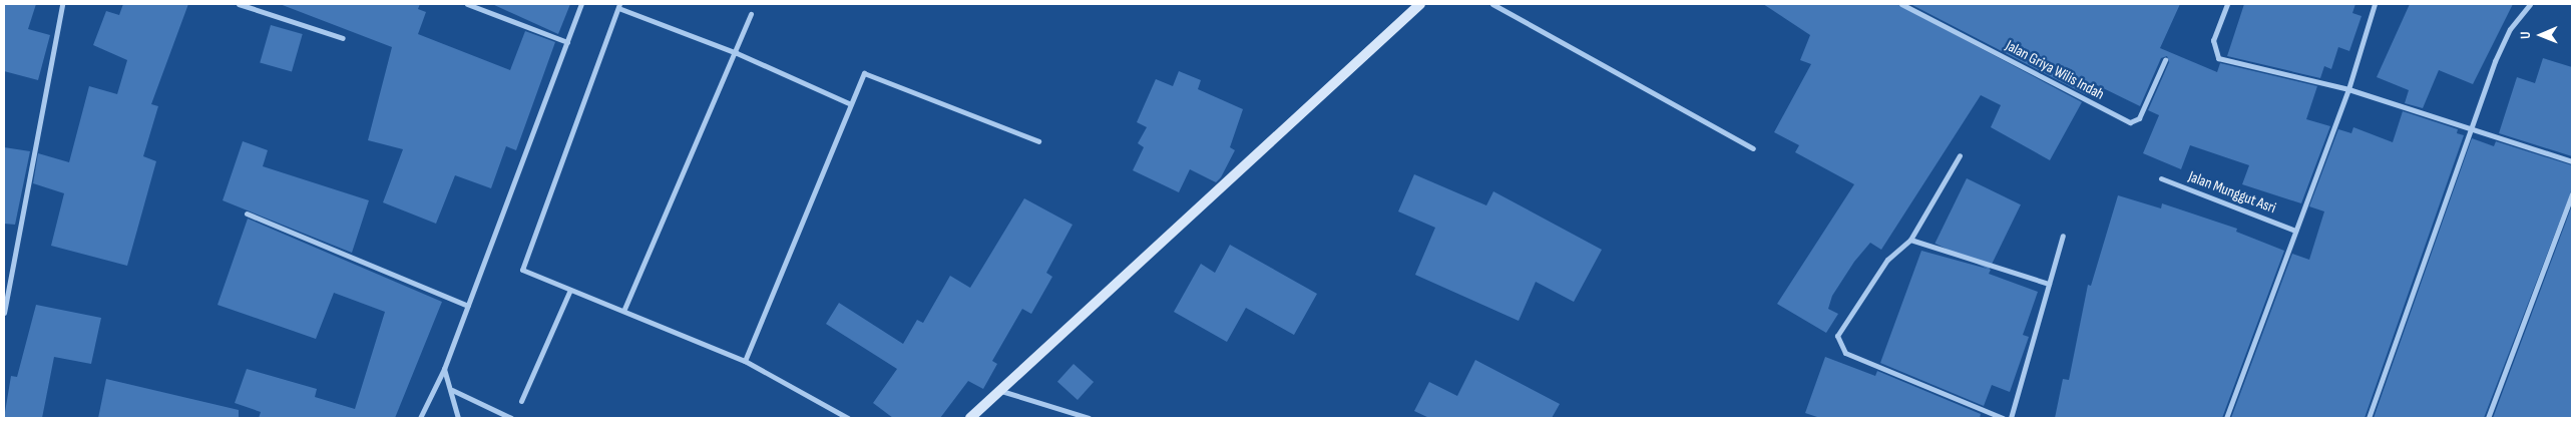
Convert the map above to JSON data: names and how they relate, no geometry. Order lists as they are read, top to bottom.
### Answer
{
  "streets": {
    "street": ["Jalan Griya Wilis Indah", "Jalan Munggut Asri"]
  },
  "north": "left"
}
